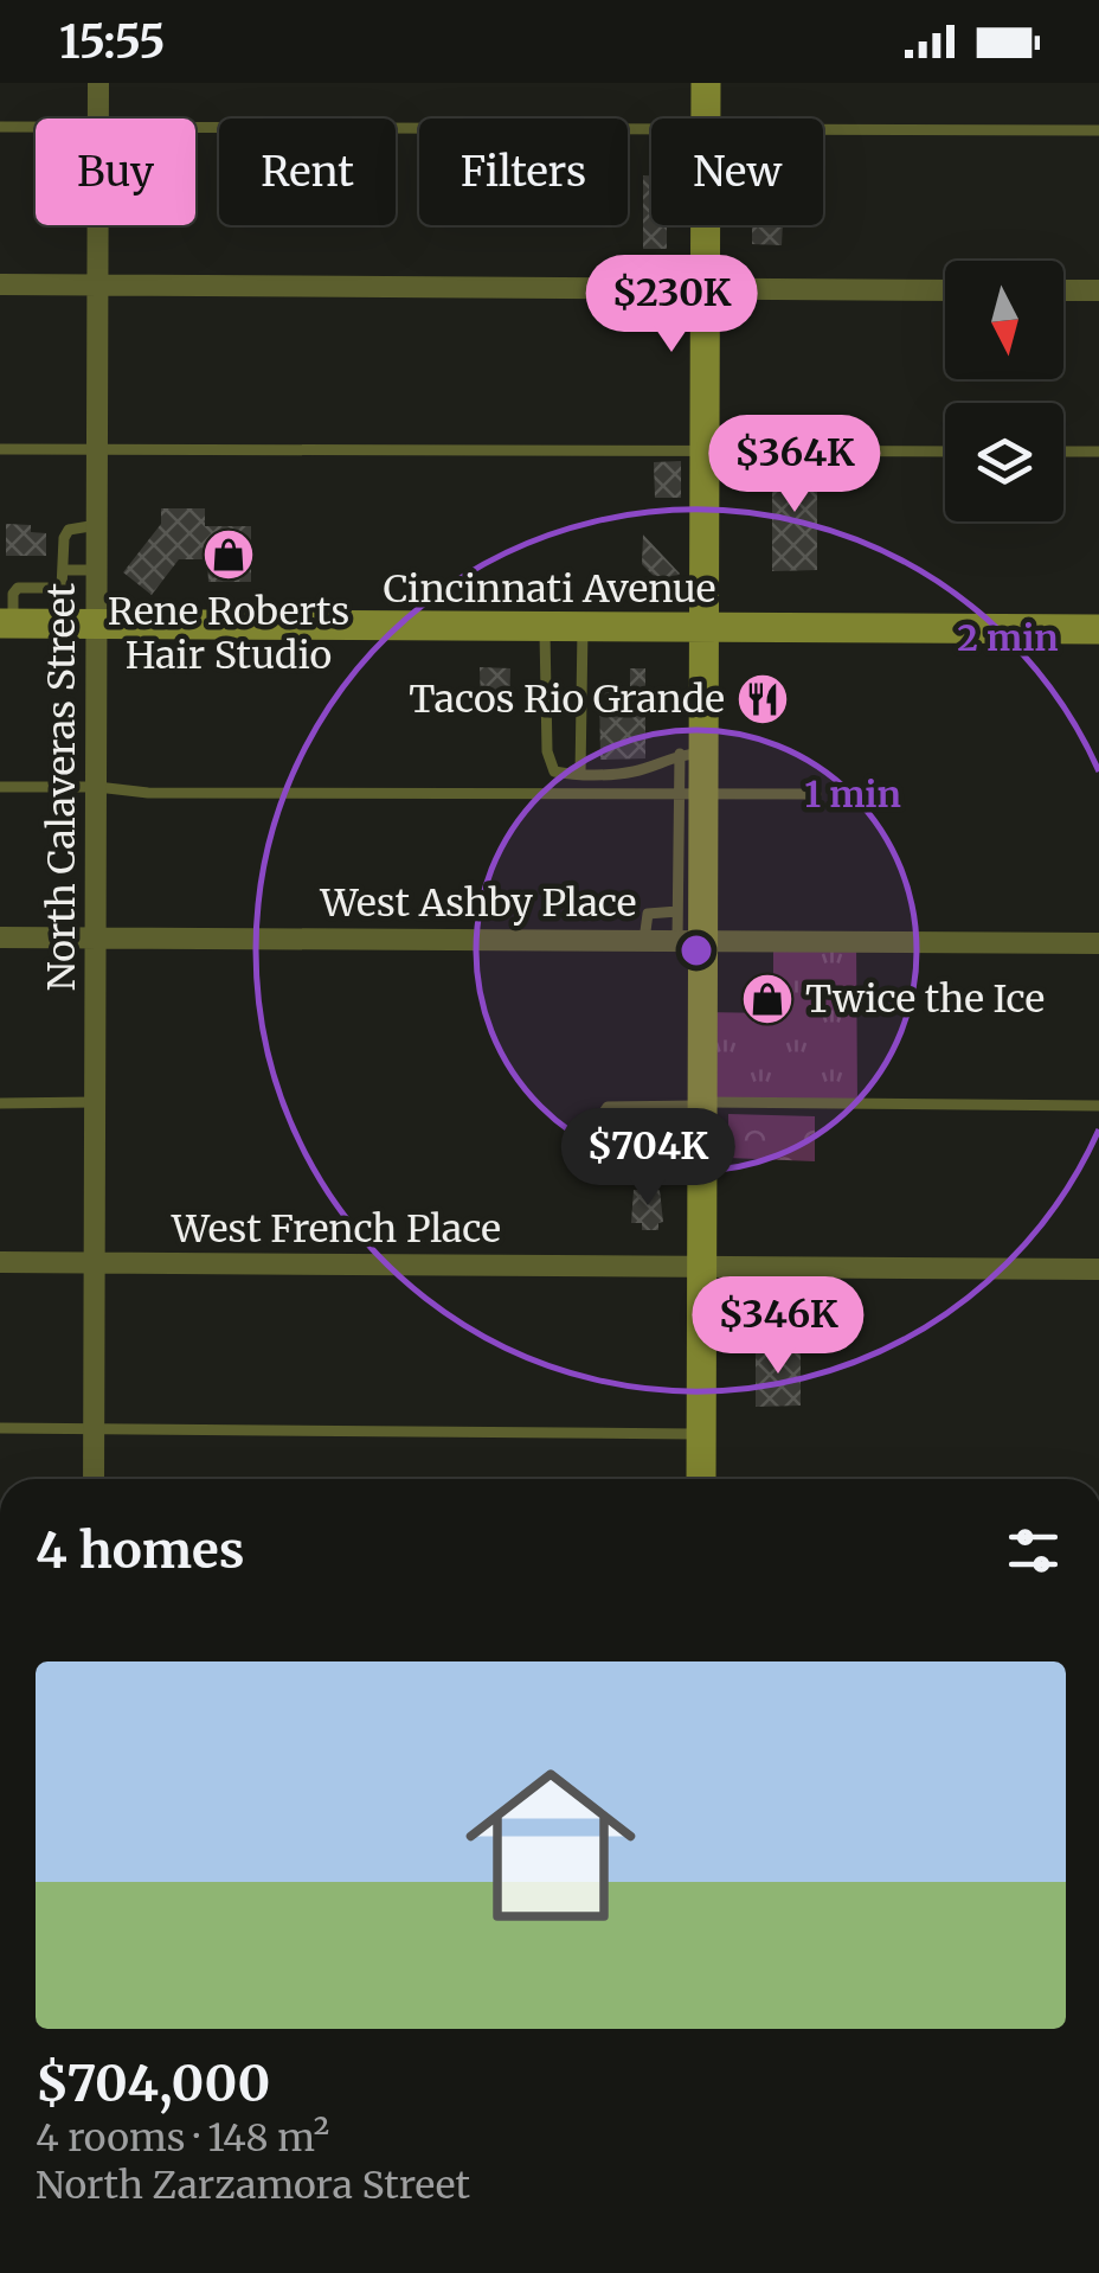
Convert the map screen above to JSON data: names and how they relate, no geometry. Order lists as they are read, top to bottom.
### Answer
{
  "streets": {
    "street": [
      "Cincinnati Avenue",
      "North Calaveras Street",
      "West Ashby Place",
      "West French Place"
    ]
  },
  "crossings": [
    ["Cincinnati Avenue", "North Calaveras Street"],
    ["North Calaveras Street", "West Ashby Place"],
    ["North Calaveras Street", "West French Place"]
  ],
  "places": {
    "shop": ["Rene Roberts Hair Studio", "Twice the Ice"],
    "restaurant": ["Tacos Rio Grande"]
  },
  "north": "bottom",
  "page": {
    "status": "15:55",
    "chip": [
      "Buy",
      "Rent",
      "Filters",
      "New"
    ],
    "price": [
      "$230K",
      "$364K",
      "$704K",
      "$346K"
    ],
    "heading": "4 homes",
    "list": [
      {
        "name": "$704,000",
        "note": "4 rooms · 148 m² · North Zarzamora Street"
      }
    ]
  },
  "rings": ["2 min", "1 min"]
}
